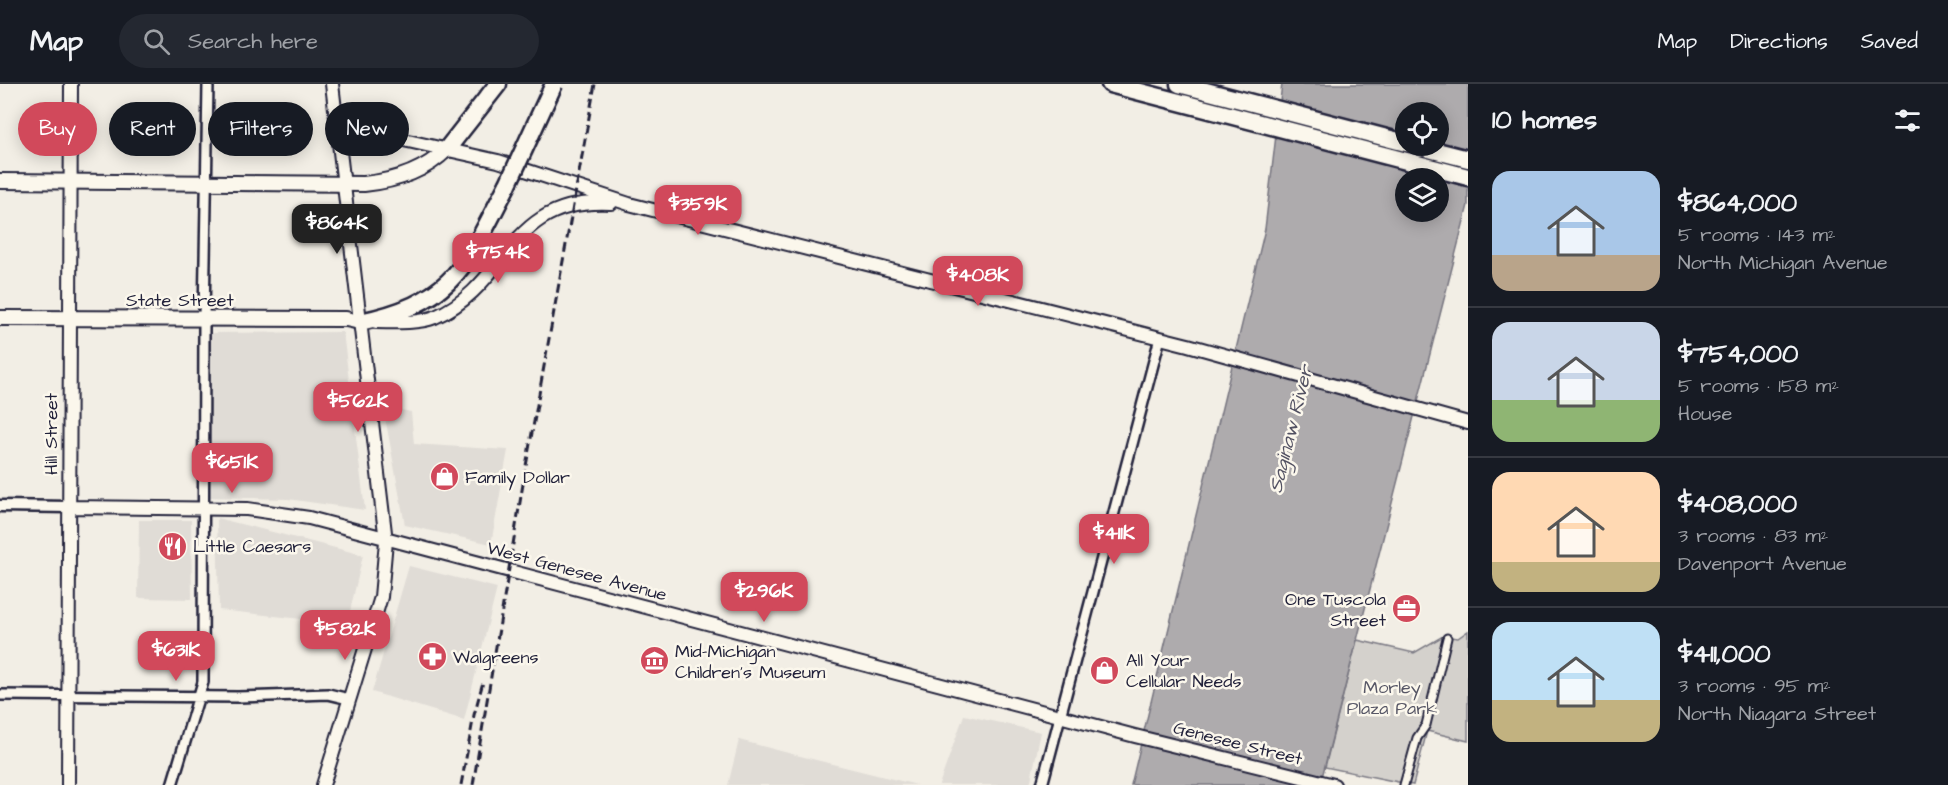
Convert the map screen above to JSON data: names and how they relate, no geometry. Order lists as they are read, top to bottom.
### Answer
{
  "streets": {
    "main road": [
      "State Street",
      "Hill Street",
      "West Genesee Avenue",
      "Genesee Street"
    ]
  },
  "crossings": [
    ["State Street", "Hill Street"],
    ["Hill Street", "West Genesee Avenue"],
    ["West Genesee Avenue", "Genesee Street"]
  ],
  "water": ["Saginaw River"],
  "parks": ["Morley Plaza Park"],
  "places": {
    "shop": ["Family Dollar", "All Your Cellular Needs"],
    "restaurant": ["Little Caesars"],
    "office": ["One Tuscola Street"],
    "pharmacy": ["Walgreens"],
    "museum": ["Mid-Michigan Children's Museum"]
  },
  "page": {
    "header": "Map",
    "search": "Search here",
    "nav": ["Map", "Directions", "Saved"],
    "heading": "10 homes",
    "chip": [
      "Buy",
      "Rent",
      "Filters",
      "New"
    ],
    "list": [
      {
        "name": "$864,000",
        "note": "5 rooms · 143 m² · North Michigan Avenue"
      },
      {
        "name": "$754,000",
        "note": "5 rooms · 158 m² · House"
      },
      {
        "name": "$408,000",
        "note": "3 rooms · 83 m² · Davenport Avenue"
      },
      {
        "name": "$411,000",
        "note": "3 rooms · 95 m² · North Niagara Street"
      }
    ],
    "price": [
      "$359K",
      "$864K",
      "$754K",
      "$408K",
      "$562K",
      "$651K",
      "$411K",
      "$296K",
      "$582K",
      "$631K"
    ]
  }
}
